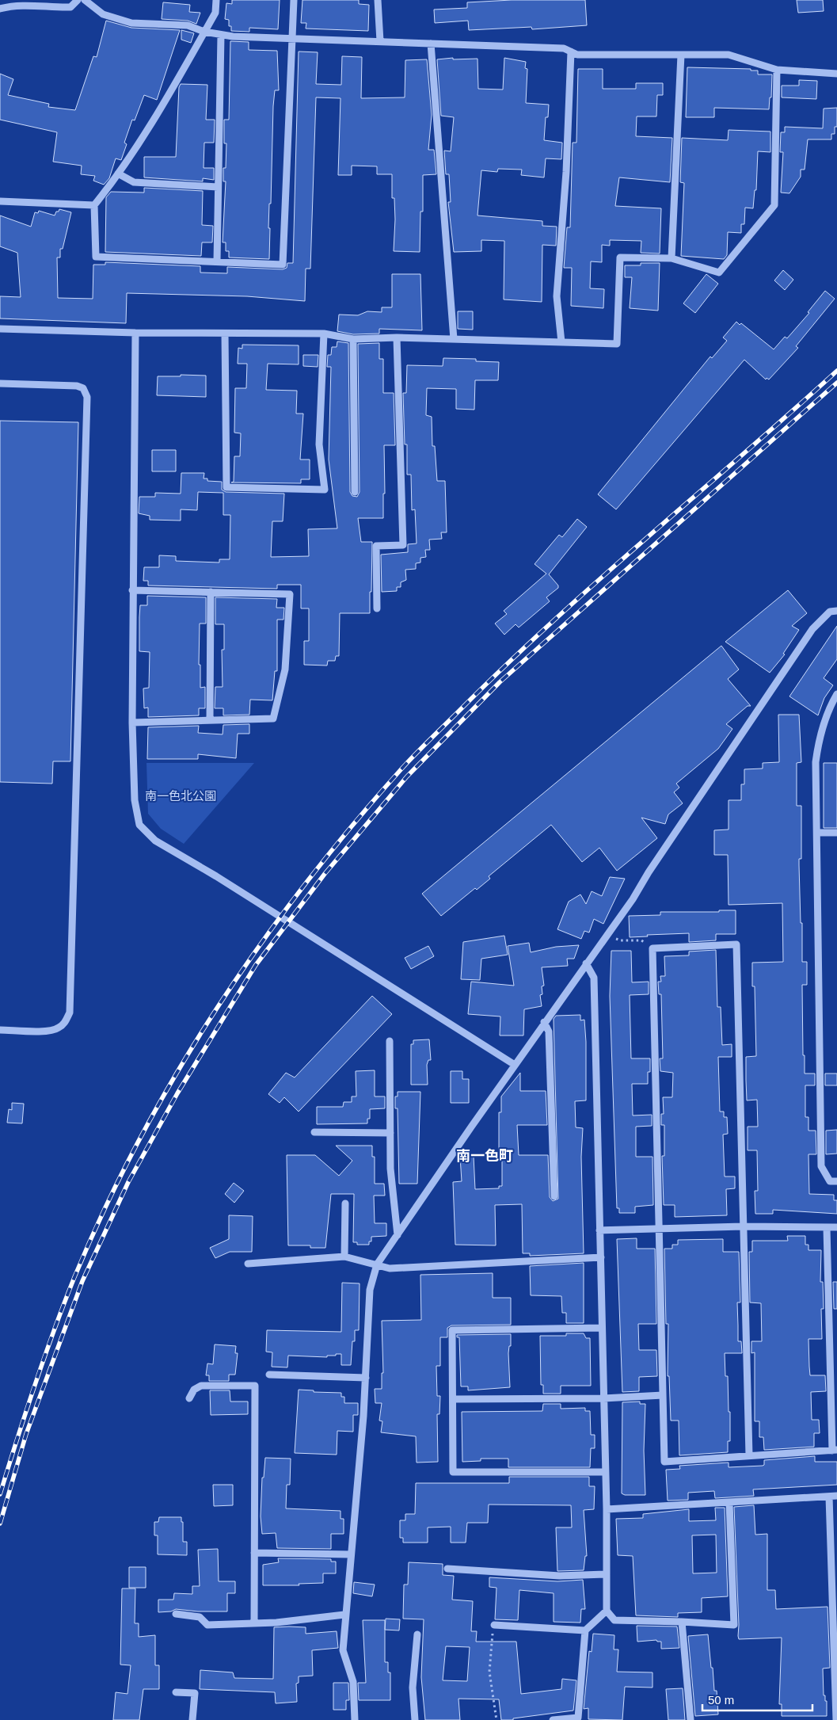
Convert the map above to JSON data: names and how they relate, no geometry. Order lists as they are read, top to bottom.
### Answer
{
  "districts": ["南一色町"],
  "parks": ["南一色北公園"],
  "scale_bar": "50 m"
}
